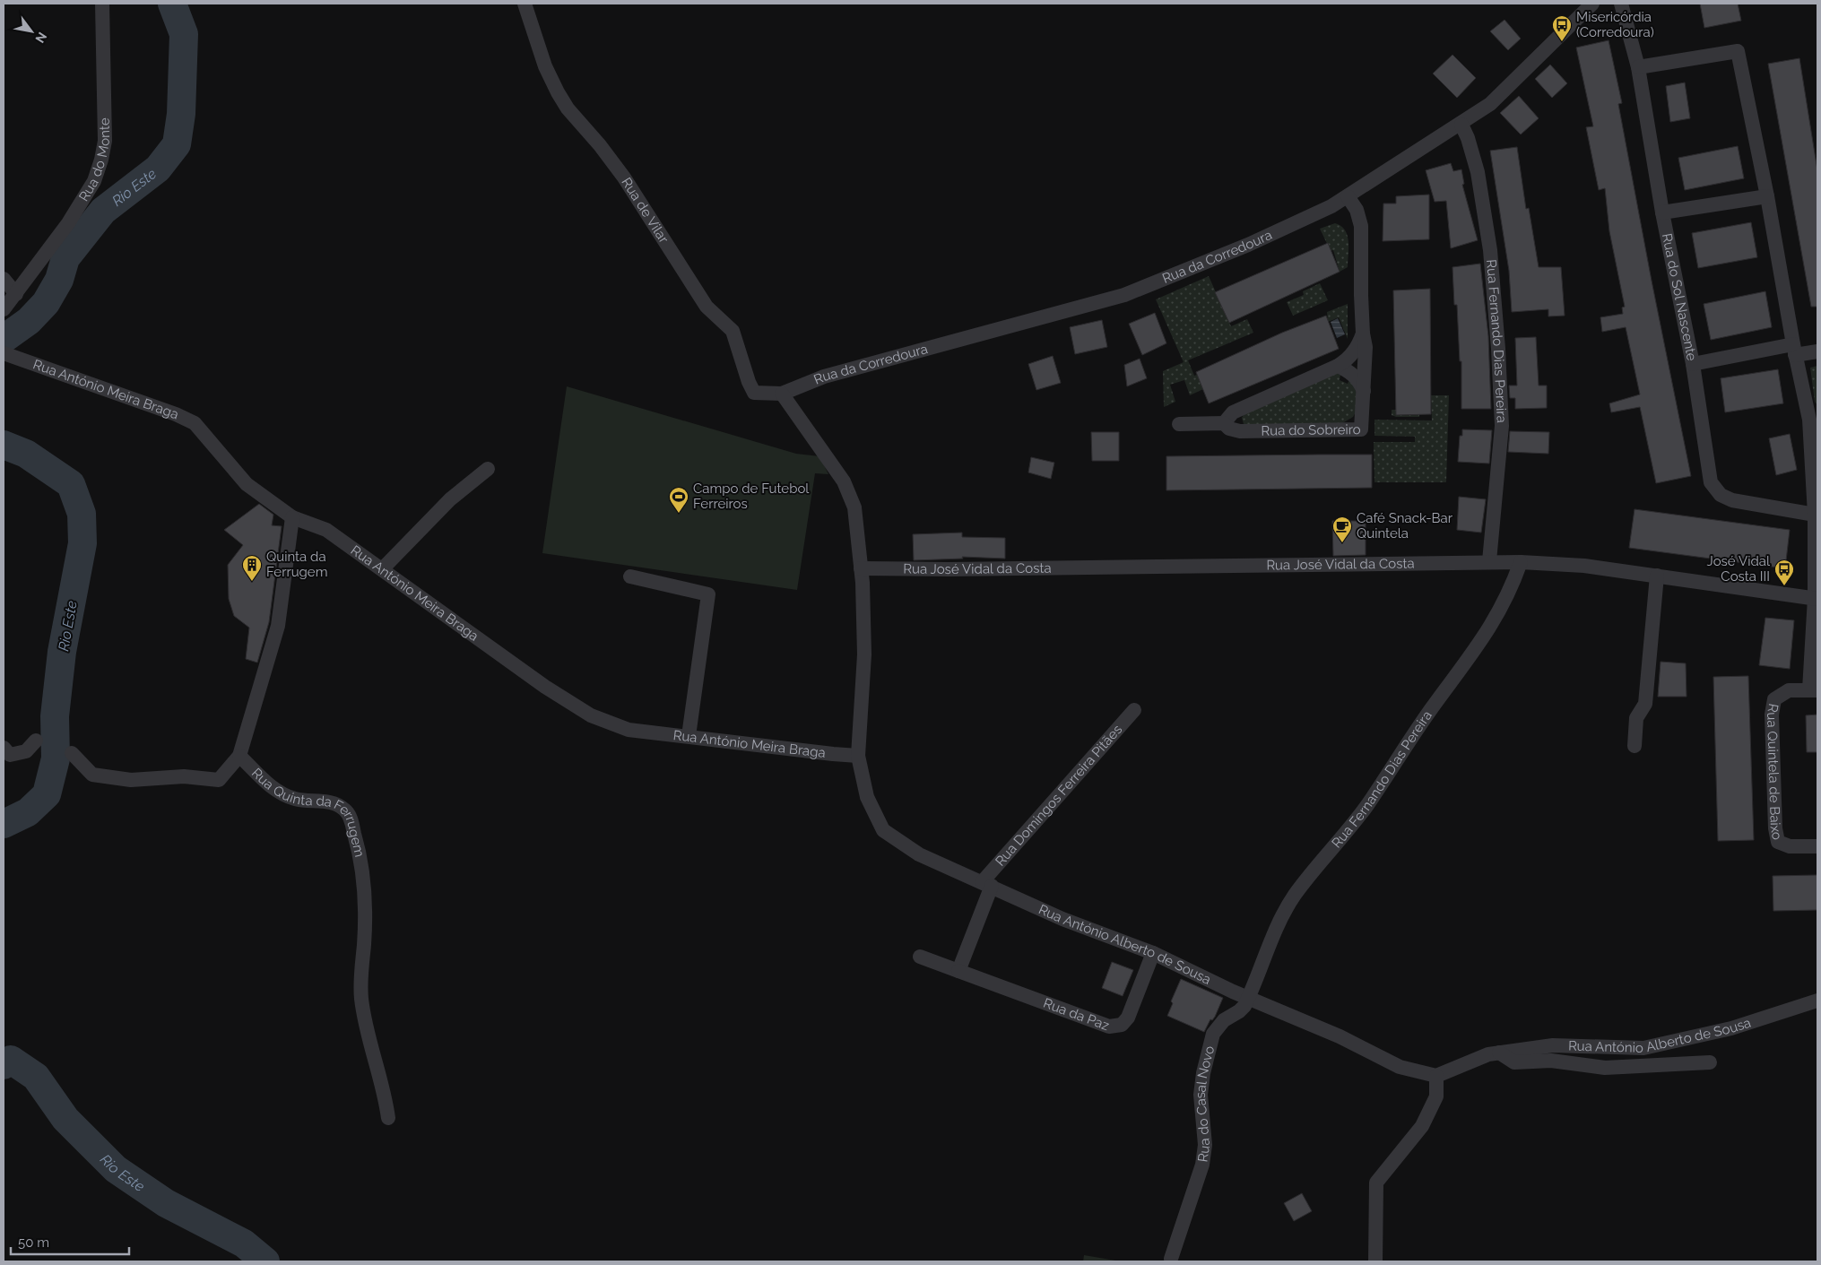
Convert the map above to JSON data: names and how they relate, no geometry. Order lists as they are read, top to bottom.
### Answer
{
  "streets": {
    "street": [
      "Rua do Monte",
      "Rua de Vilar",
      "Rua da Corredoura",
      "Rua do Sol Nascente",
      "Rua Fernando Dias Pereira",
      "Rua António Meira Braga",
      "Rua do Sobreiro",
      "Rua José Vidal da Costa",
      "Rua Quintela de Baixo",
      "Rua Domingos Ferreira Pitães",
      "Rua Quinta da Ferrugem",
      "Rua António Alberto de Sousa",
      "Rua da Paz",
      "Rua do Casal Novo"
    ]
  },
  "crossings": [
    ["Rua de Vilar", "Rua da Corredoura"],
    ["Rua da Corredoura", "Rua Fernando Dias Pereira"],
    ["Rua da Corredoura", "Rua do Sobreiro"],
    ["Rua do Sol Nascente", "Rua Quintela de Baixo"],
    ["Rua Fernando Dias Pereira", "Rua José Vidal da Costa"],
    ["Rua Fernando Dias Pereira", "Rua António Alberto de Sousa"],
    ["Rua Fernando Dias Pereira", "Rua do Casal Novo"],
    ["Rua António Meira Braga", "Rua Quinta da Ferrugem"],
    ["Rua António Meira Braga", "Rua António Alberto de Sousa"],
    ["Rua José Vidal da Costa", "Rua Quintela de Baixo"],
    ["Rua Domingos Ferreira Pitães", "Rua António Alberto de Sousa"],
    ["Rua António Alberto de Sousa", "Rua da Paz"],
    ["Rua António Alberto de Sousa", "Rua do Casal Novo"]
  ],
  "water": ["Rio Este"],
  "places": {
    "bus stop": ["Misericórdia (Corredoura)", "José Vidal Costa III"],
    "sports": ["Campo de Futebol Ferreiros"],
    "cafe": ["Café Snack-Bar Quintela"],
    "building": ["Quinta da Ferrugem"]
  },
  "scale_bar": "50 m",
  "north": "bottom right"
}
